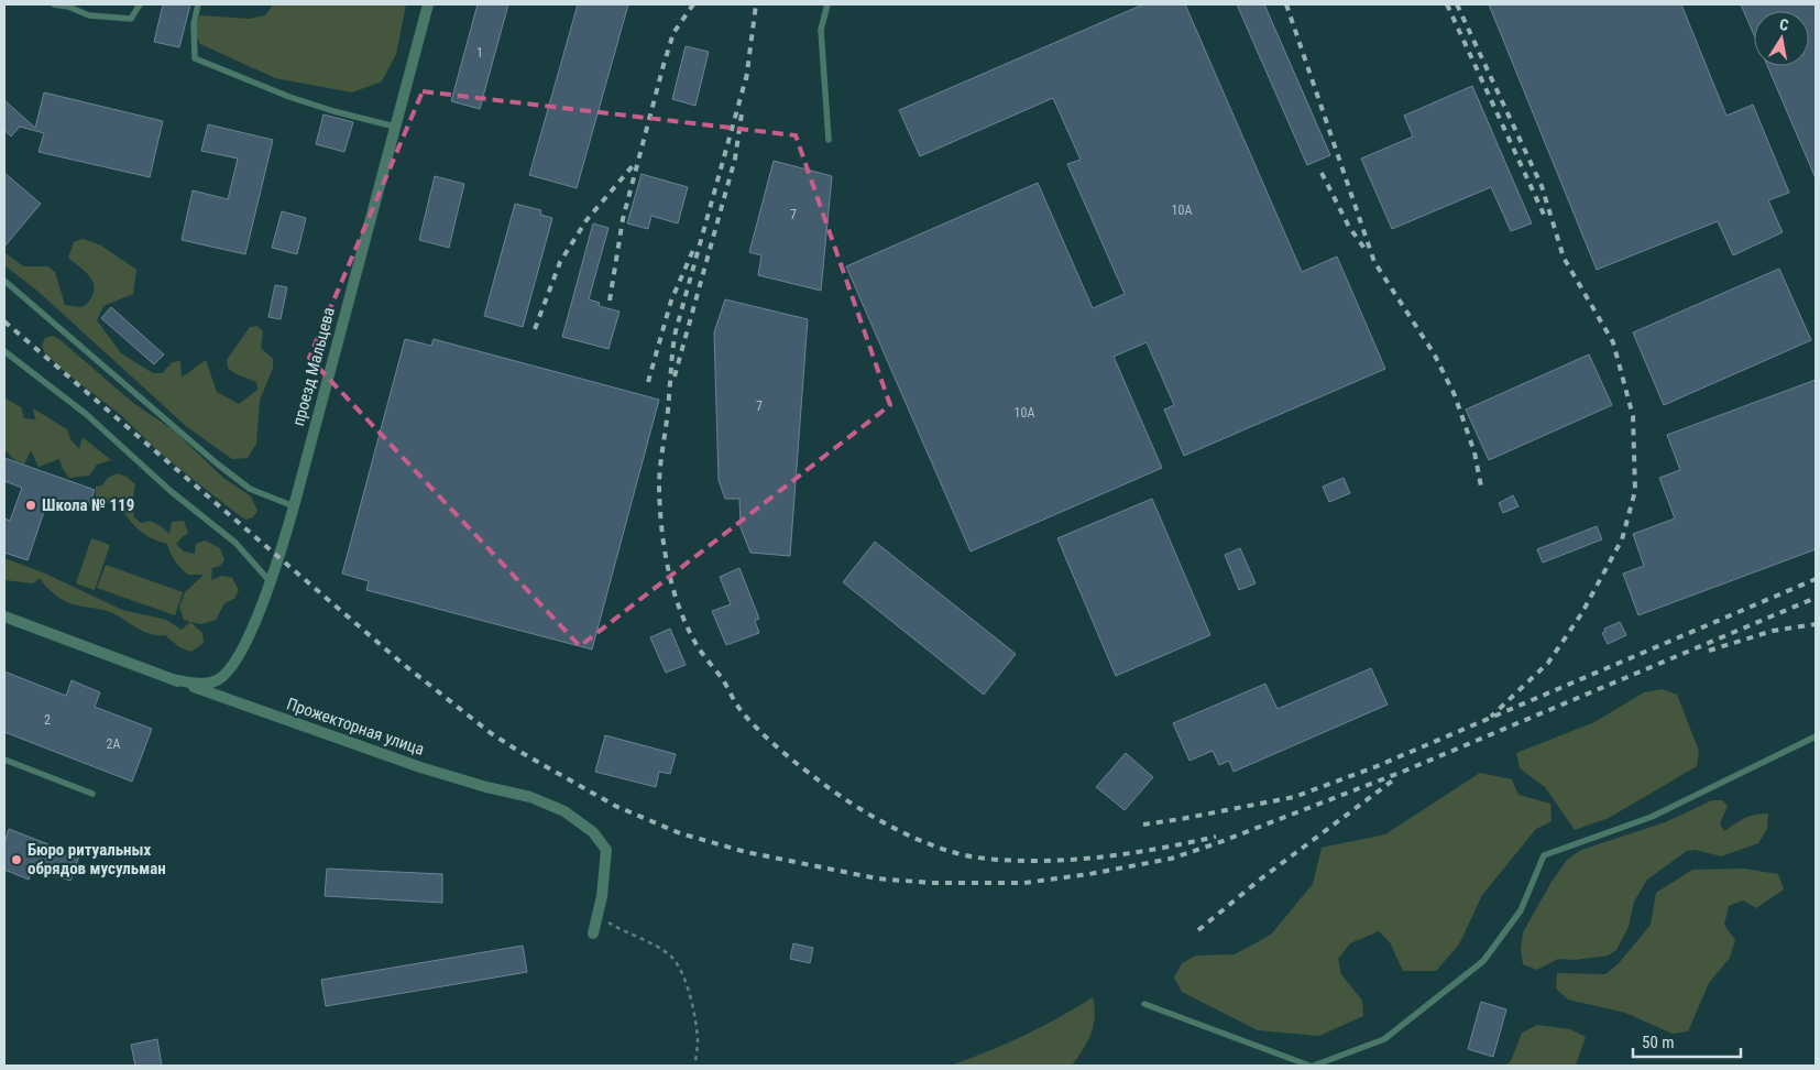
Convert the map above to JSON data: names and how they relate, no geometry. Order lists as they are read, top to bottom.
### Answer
{
  "streets": {
    "street": ["проезд Мальцева", "Прожекторная улица"]
  },
  "crossings": [
    ["проезд Мальцева", "Прожекторная улица"]
  ],
  "places": ["Школа № 119", "Бюро ритуальных обрядов мусульман"],
  "house_numbers": [
    "1",
    "10А",
    "7",
    "7",
    "10А",
    "2",
    "2А"
  ],
  "scale_bar": "50 m",
  "north": "top"
}
